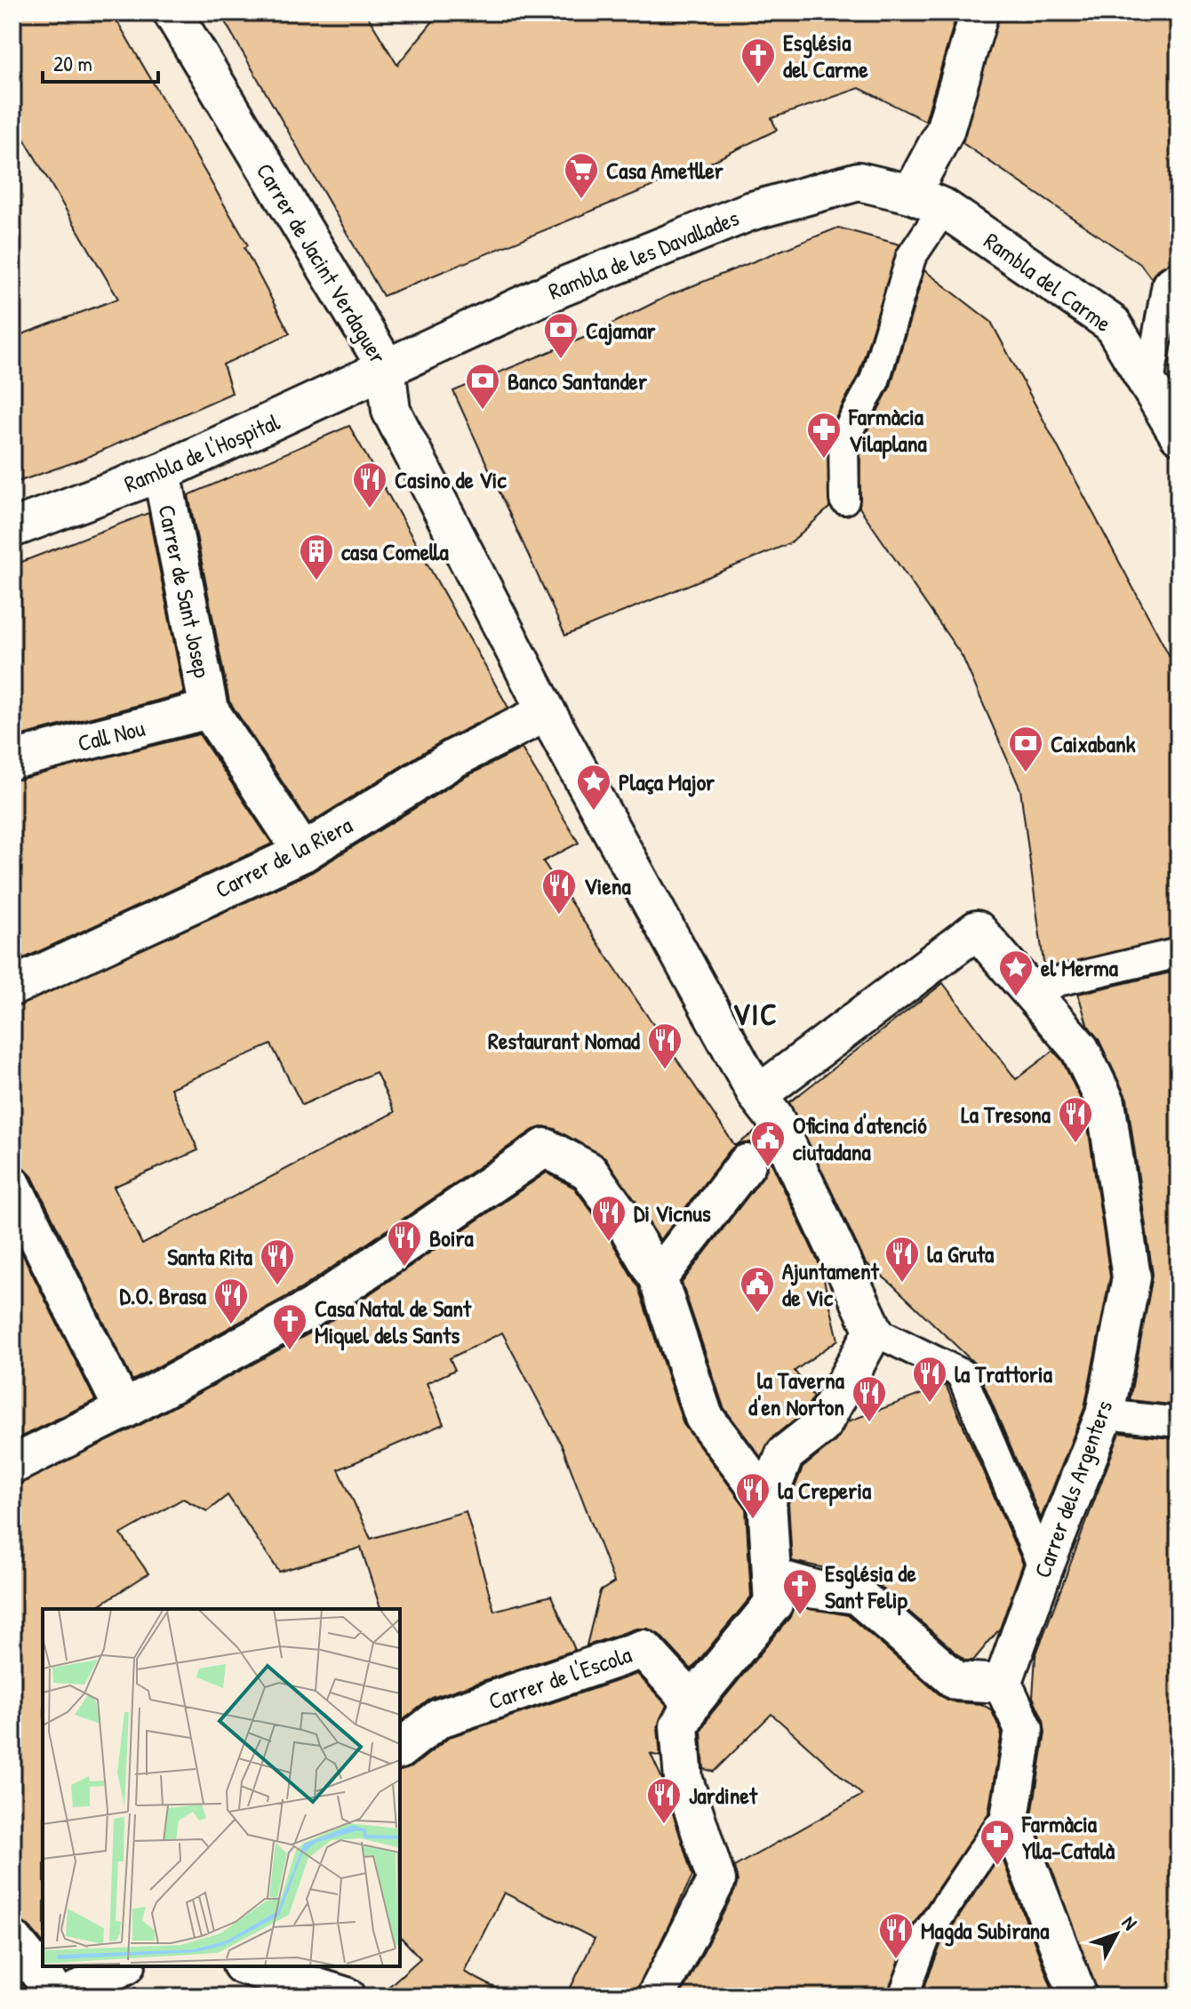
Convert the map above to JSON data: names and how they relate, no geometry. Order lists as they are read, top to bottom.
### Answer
{
  "streets": {
    "street": [
      "Rambla de les Davallades",
      "Carrer de Jacint Verdaguer",
      "Rambla del Carme",
      "Rambla de l'Hospital",
      "Carrer de Sant Josep",
      "Call Nou",
      "Carrer de la Riera",
      "Carrer dels Argenters",
      "Carrer de l'Escola"
    ]
  },
  "crossings": [
    ["Rambla de les Davallades", "Carrer de Jacint Verdaguer"],
    ["Rambla de les Davallades", "Rambla del Carme"],
    ["Rambla de les Davallades", "Rambla de l'Hospital"],
    ["Carrer de Jacint Verdaguer", "Rambla de l'Hospital"],
    ["Carrer de Jacint Verdaguer", "Carrer de la Riera"],
    ["Rambla de l'Hospital", "Carrer de Sant Josep"],
    ["Carrer de Sant Josep", "Call Nou"]
  ],
  "districts": ["VIC"],
  "places": {
    "church": ["Església del Carme", "Casa Natal de Sant Miquel dels Sants", "Església de Sant Felip"],
    "supermarket": ["Casa Ametller"],
    "bank": ["Cajamar", "Banco Santander", "Caixabank"],
    "pharmacy": ["Farmàcia Vilaplana", "Farmàcia Ylla-Català"],
    "restaurant": [
      "Casino de Vic",
      "Viena",
      "Restaurant Nomad",
      "La Tresona",
      "Di Vicnus",
      "Boira",
      "la Gruta",
      "Santa Rita",
      "D.O. Brasa",
      "la Trattoria",
      "la Taverna d'en Norton",
      "la Creperia",
      "Jardinet",
      "Magda Subirana"
    ],
    "building": ["casa Comella"],
    "place": ["Plaça Major", "el Merma"],
    "public building": ["Oficina d'atenció ciutadana", "Ajuntament de Vic"]
  },
  "scale_bar": "20 m",
  "north": "top right"
}
